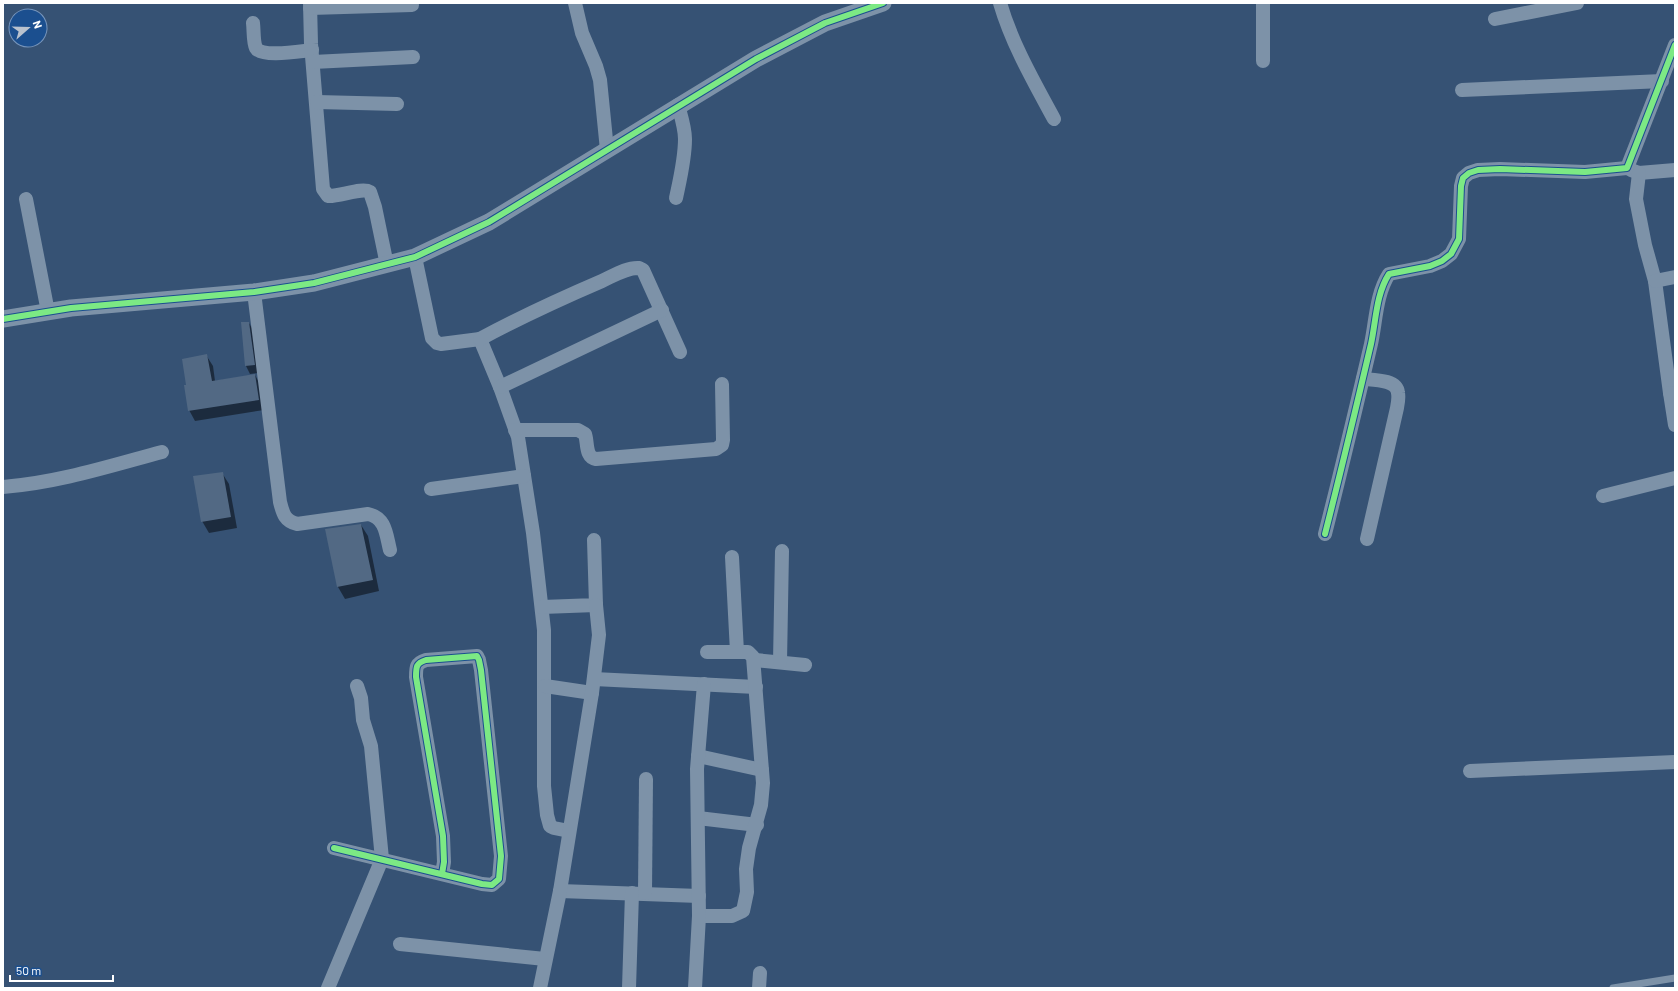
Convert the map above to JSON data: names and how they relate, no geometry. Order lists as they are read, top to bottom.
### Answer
{
  "scale_bar": "50 m",
  "north": "right"
}
